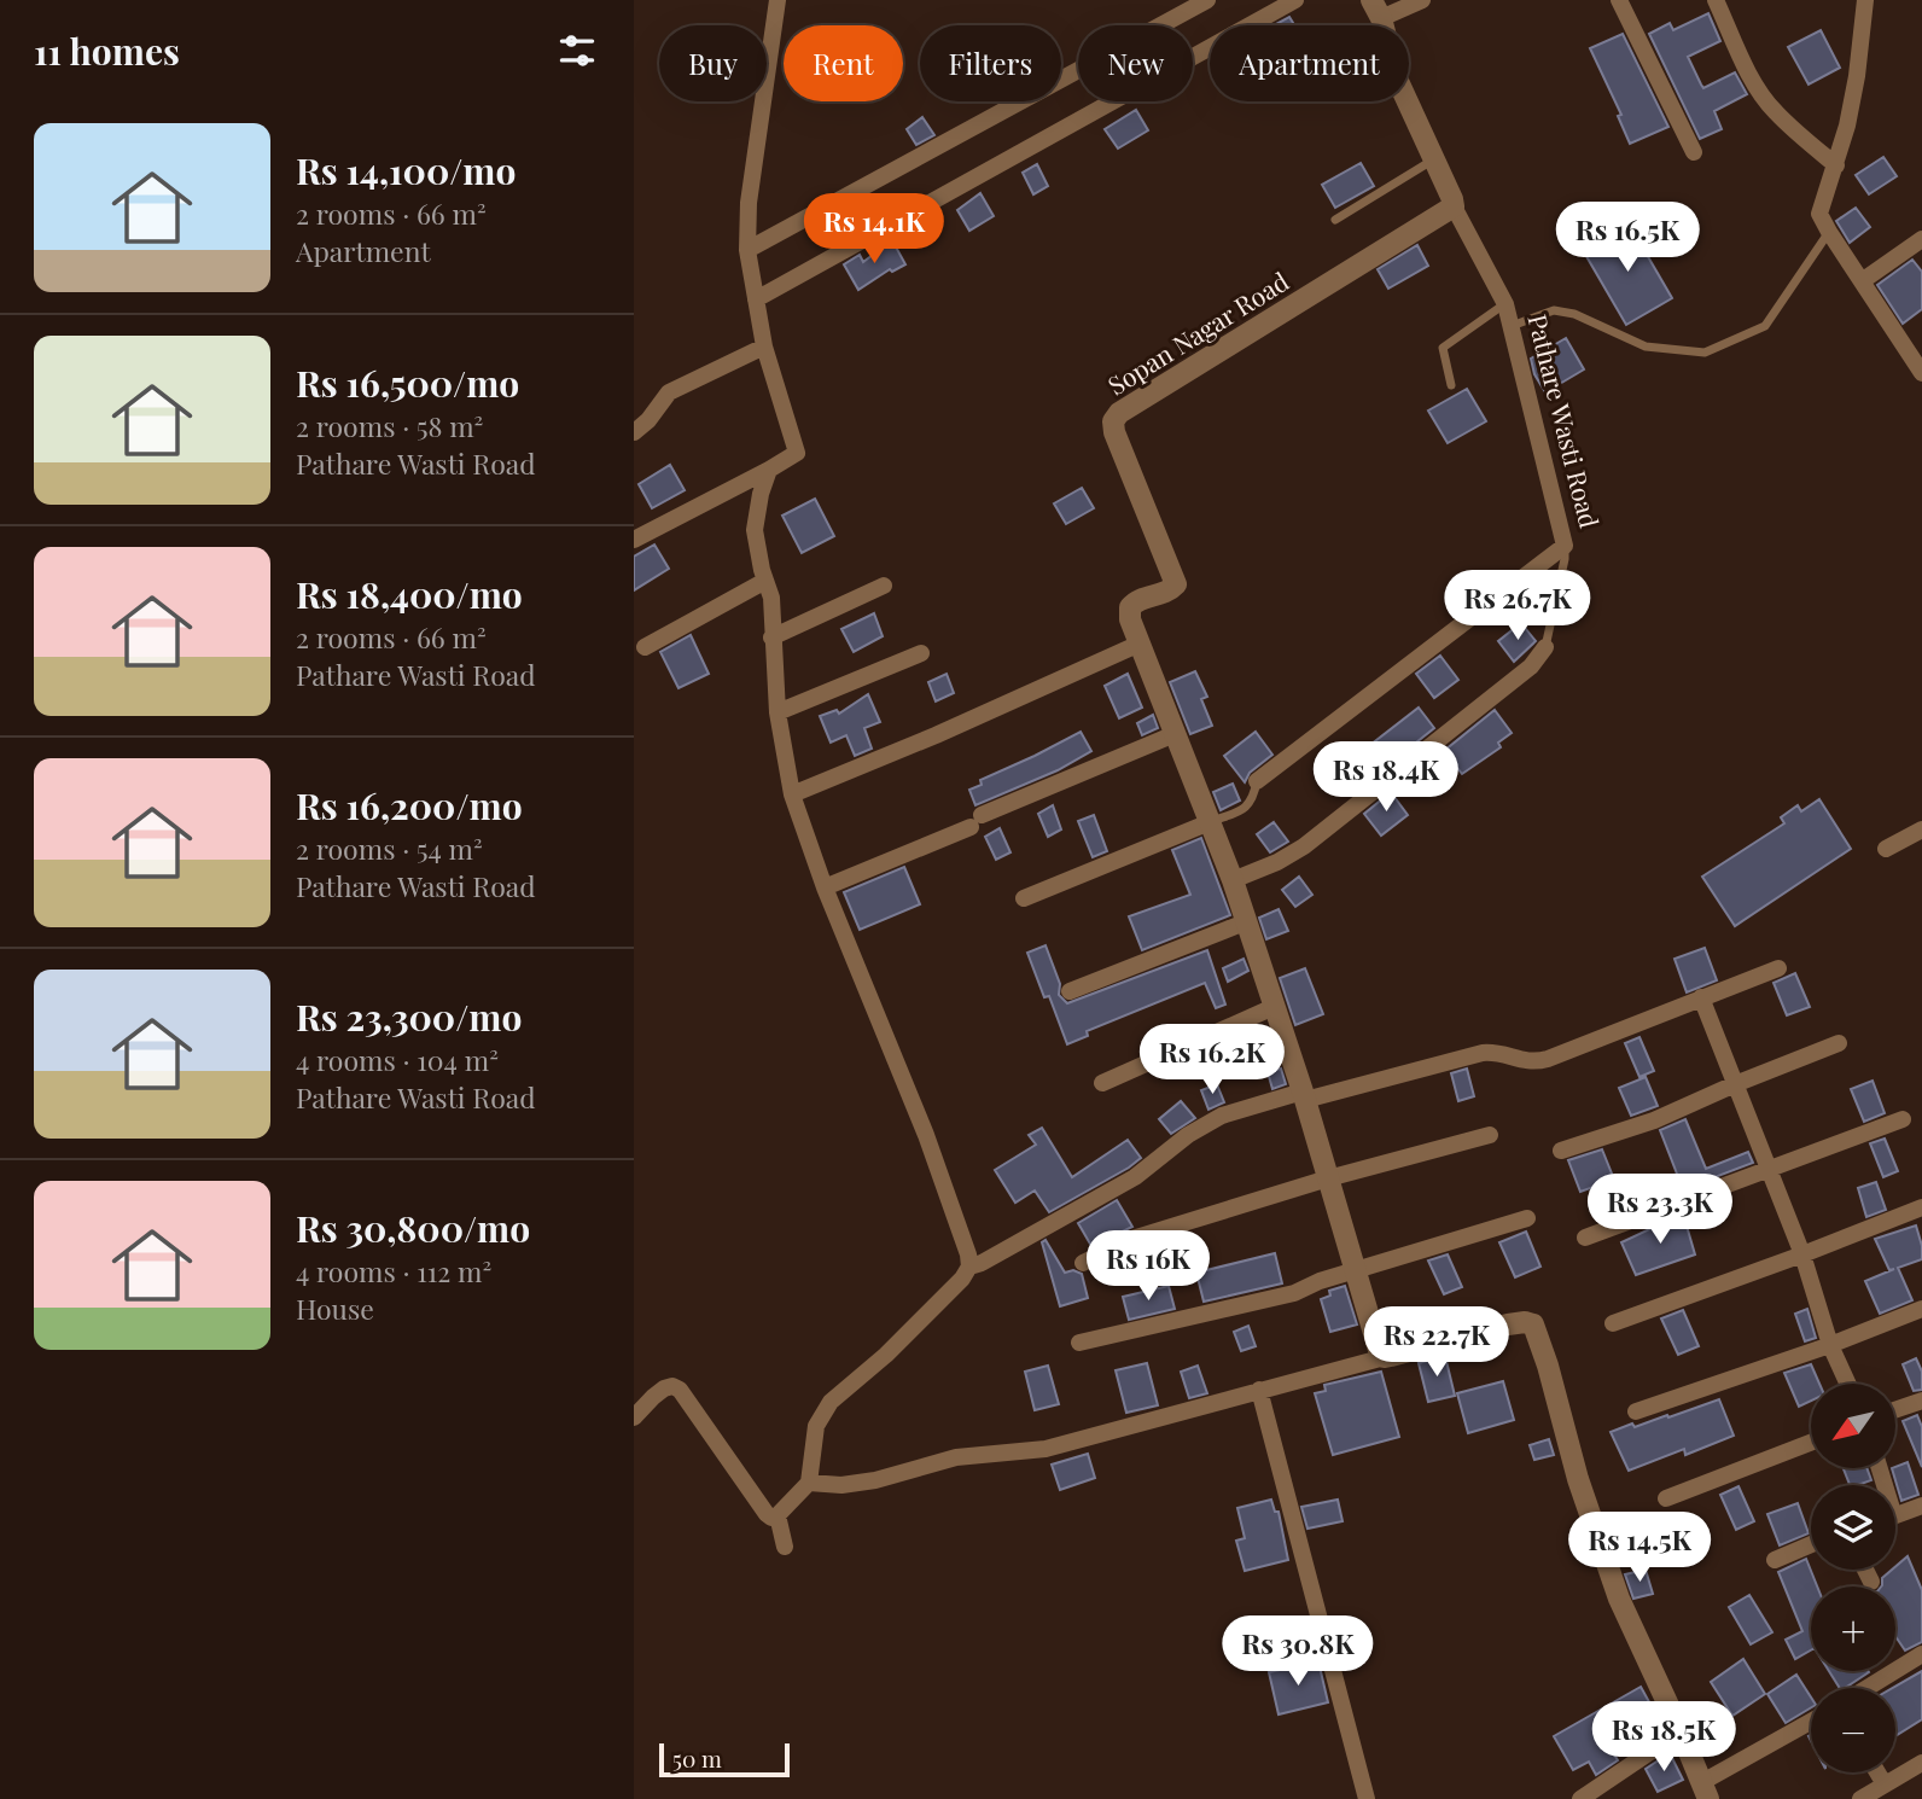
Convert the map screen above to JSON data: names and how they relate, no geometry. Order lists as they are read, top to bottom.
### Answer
{
  "streets": {
    "street": ["Sopan Nagar Road", "Pathare Wasti Road"]
  },
  "crossings": [
    ["Sopan Nagar Road", "Pathare Wasti Road"]
  ],
  "scale_bar": "50 m",
  "north": "bottom left",
  "page": {
    "heading": "11 homes",
    "chip": [
      "Buy",
      "Rent",
      "Filters",
      "New",
      "Apartment"
    ],
    "list": [
      {
        "name": "Rs 14,100/mo",
        "note": "2 rooms · 66 m² · Apartment"
      },
      {
        "name": "Rs 16,500/mo",
        "note": "2 rooms · 58 m² · Pathare Wasti Road"
      },
      {
        "name": "Rs 18,400/mo",
        "note": "2 rooms · 66 m² · Pathare Wasti Road"
      },
      {
        "name": "Rs 16,200/mo",
        "note": "2 rooms · 54 m² · Pathare Wasti Road"
      },
      {
        "name": "Rs 23,300/mo",
        "note": "4 rooms · 104 m² · Pathare Wasti Road"
      },
      {
        "name": "Rs 30,800/mo",
        "note": "4 rooms · 112 m² · House"
      }
    ],
    "price": [
      "Rs 14.1K",
      "Rs 16.5K",
      "Rs 26.7K",
      "Rs 18.4K",
      "Rs 16.2K",
      "Rs 23.3K",
      "Rs 16K",
      "Rs 22.7K",
      "Rs 14.5K",
      "Rs 30.8K",
      "Rs 18.5K"
    ],
    "map_buttons": ["+", "−"],
    "scale": "50 m"
  }
}
